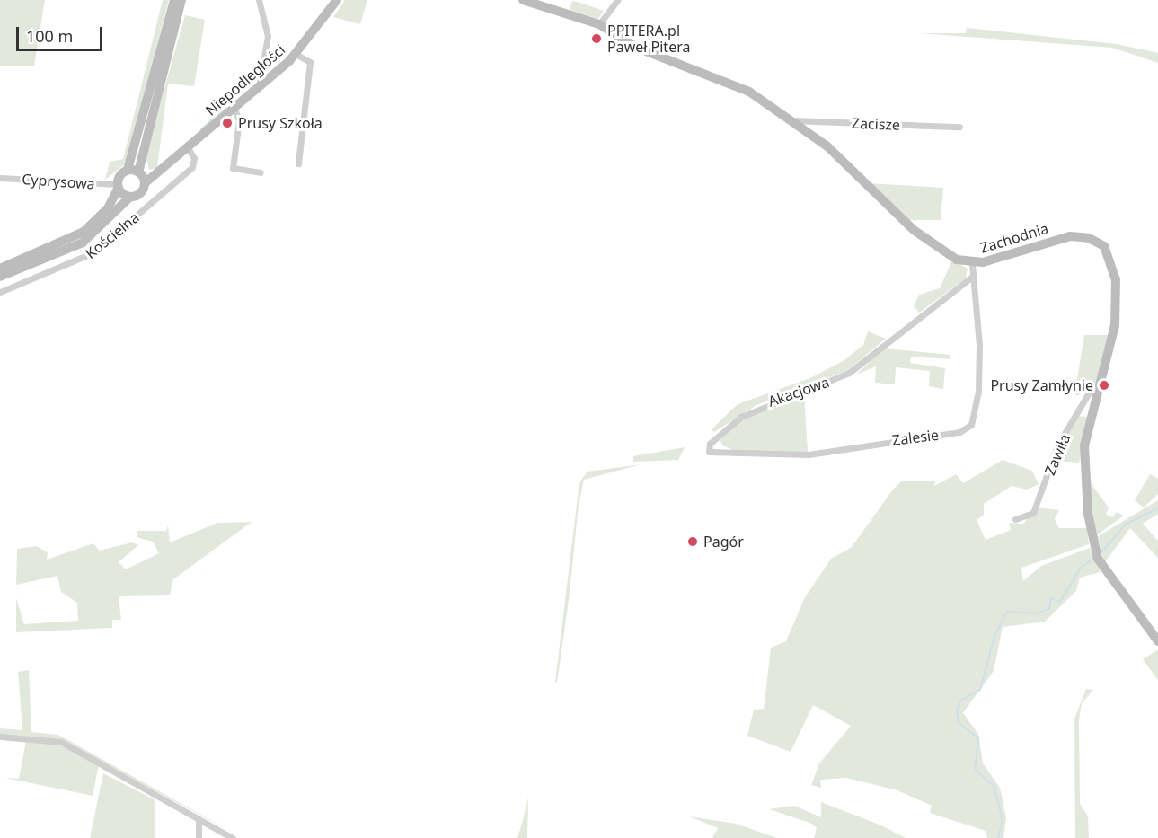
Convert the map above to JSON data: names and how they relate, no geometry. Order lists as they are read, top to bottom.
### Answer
{
  "streets": {
    "street": [
      "Niepodległości",
      "Zacisze",
      "Cyprysowa",
      "Kościelna",
      "Zachodnia",
      "Akacjowa",
      "Zalesie",
      "Zawiła"
    ]
  },
  "crossings": [
    ["Niepodległości", "Kościelna"],
    ["Zacisze", "Zachodnia"],
    ["Zachodnia", "Zawiła"],
    ["Akacjowa", "Zalesie"]
  ],
  "places": [
    "PPITERA.pl Paweł Pitera",
    "Prusy Szkoła",
    "Prusy Zamłynie",
    "Pagór"
  ],
  "scale_bar": "100 m"
}
